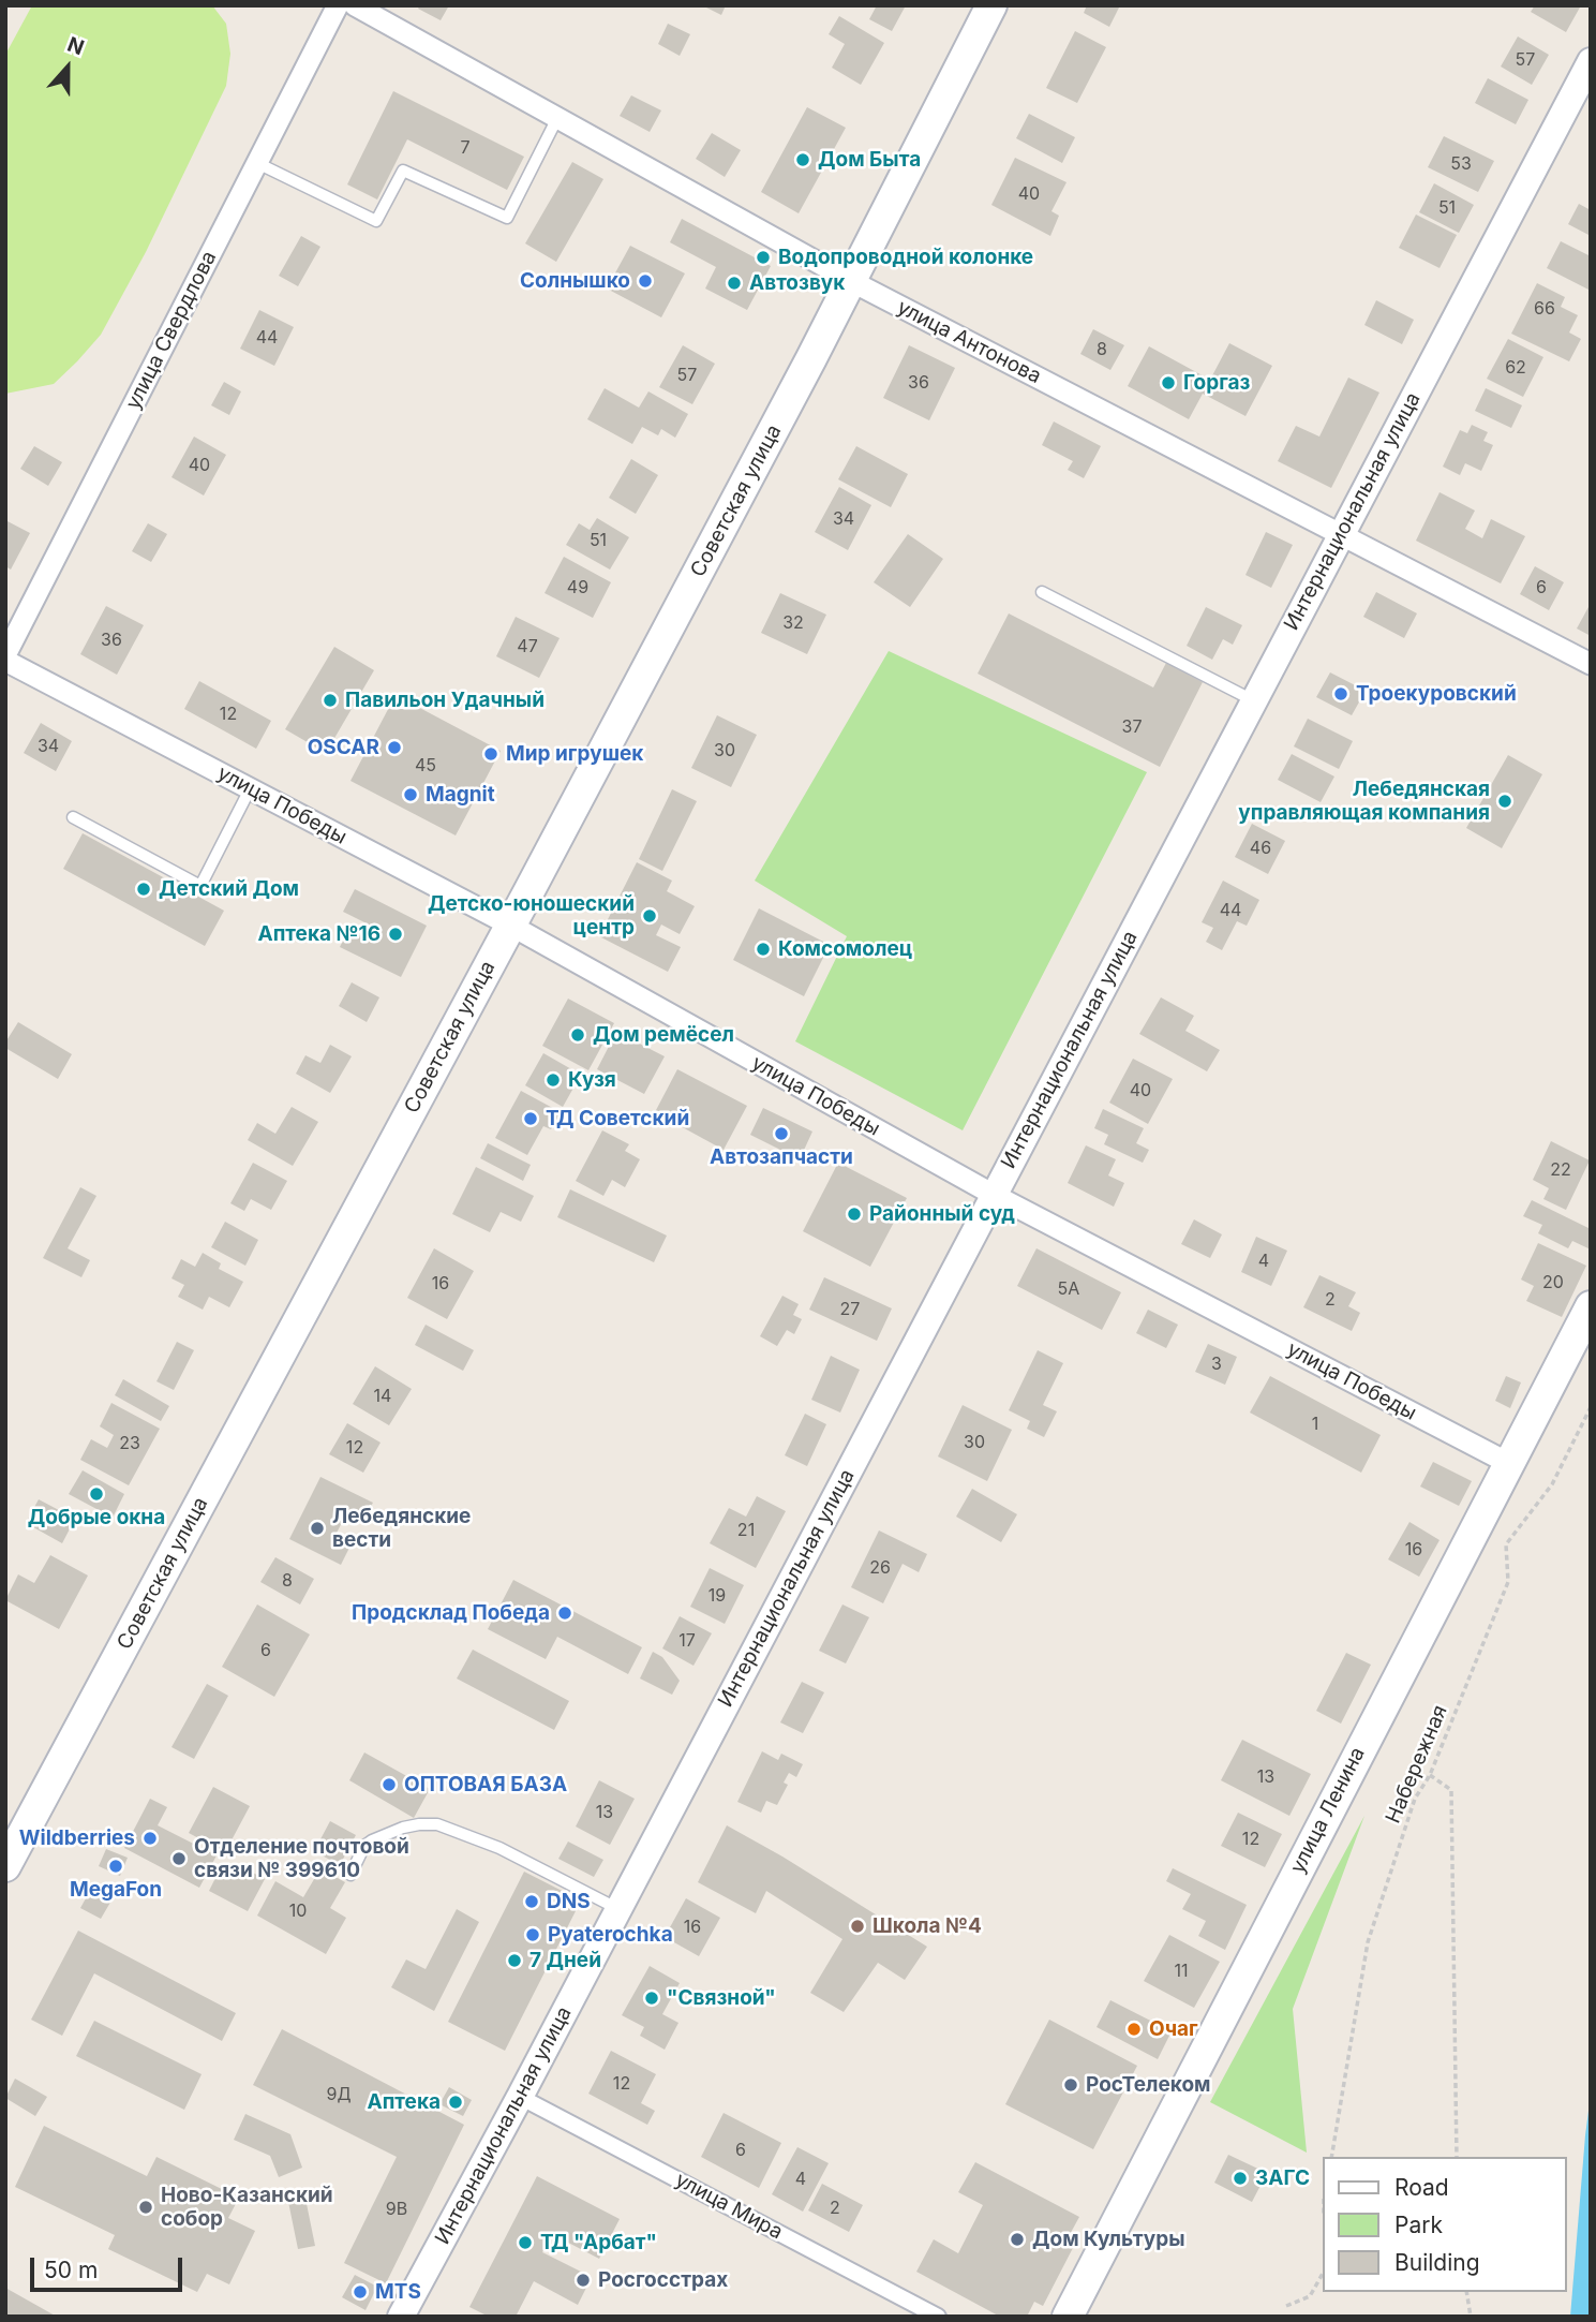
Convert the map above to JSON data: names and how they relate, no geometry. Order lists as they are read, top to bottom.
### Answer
{
  "streets": {
    "main road": ["Советская улица", "улица Ленина"],
    "street": [
      "улица Свердлова",
      "улица Антонова",
      "Интернациональная улица",
      "улица Победы",
      "улица Мира"
    ],
    "path": ["Набережная"]
  },
  "crossings": [
    ["улица Антонова", "Советская улица"],
    ["улица Антонова", "Интернациональная улица"],
    ["Советская улица", "улица Победы"],
    ["Интернациональная улица", "улица Победы"],
    ["Интернациональная улица", "улица Мира"],
    ["улица Победы", "улица Ленина"]
  ],
  "places": [
    "Дом Быта",
    "Водопроводной колонке",
    "Солнышко",
    "Автозвук",
    "Горгаз",
    "Троекуровский",
    "Павильон Удачный",
    "OSCAR",
    "Мир игрушек",
    "Magnit",
    "Лебедянская управляющая компания",
    "Детский Дом",
    "Детско-юношеский центр",
    "Аптека №16",
    "Комсомолец",
    "Дом ремёсел",
    "Кузя",
    "ТД Советский",
    "Автозапчасти",
    "Районный суд",
    "Добрые окна",
    "Лебедянские вести",
    "Продсклад Победа",
    "ОПТОВАЯ БАЗА",
    "Wildberries",
    "Отделение почтовой связи № 399610",
    "MegaFon",
    "DNS",
    "Школа №4",
    "Pyaterochka",
    "7 Дней",
    "\"Связной\"",
    "Очаг",
    "РосТелеком",
    "Аптека",
    "ЗАГС",
    "Ново-Казанский собор",
    "Дом Культуры",
    "ТД \"Арбат\"",
    "Росгосстрах",
    "MTS"
  ],
  "house_numbers": [
    "57",
    "7",
    "53",
    "40",
    "51",
    "66",
    "44",
    "8",
    "62",
    "57",
    "36",
    "40",
    "34",
    "51",
    "49",
    "6",
    "32",
    "36",
    "47",
    "12",
    "37",
    "34",
    "30",
    "45",
    "46",
    "44",
    "40",
    "22",
    "4",
    "20",
    "16",
    "5А",
    "2",
    "27",
    "3",
    "14",
    "1",
    "30",
    "23",
    "12",
    "21",
    "16",
    "26",
    "8",
    "19",
    "17",
    "6",
    "13",
    "13",
    "12",
    "10",
    "16",
    "11",
    "12",
    "9Д",
    "6",
    "4",
    "2",
    "9В"
  ],
  "legend": ["Road", "Park", "Building"],
  "scale_bar": "50 m",
  "north": "top"
}
